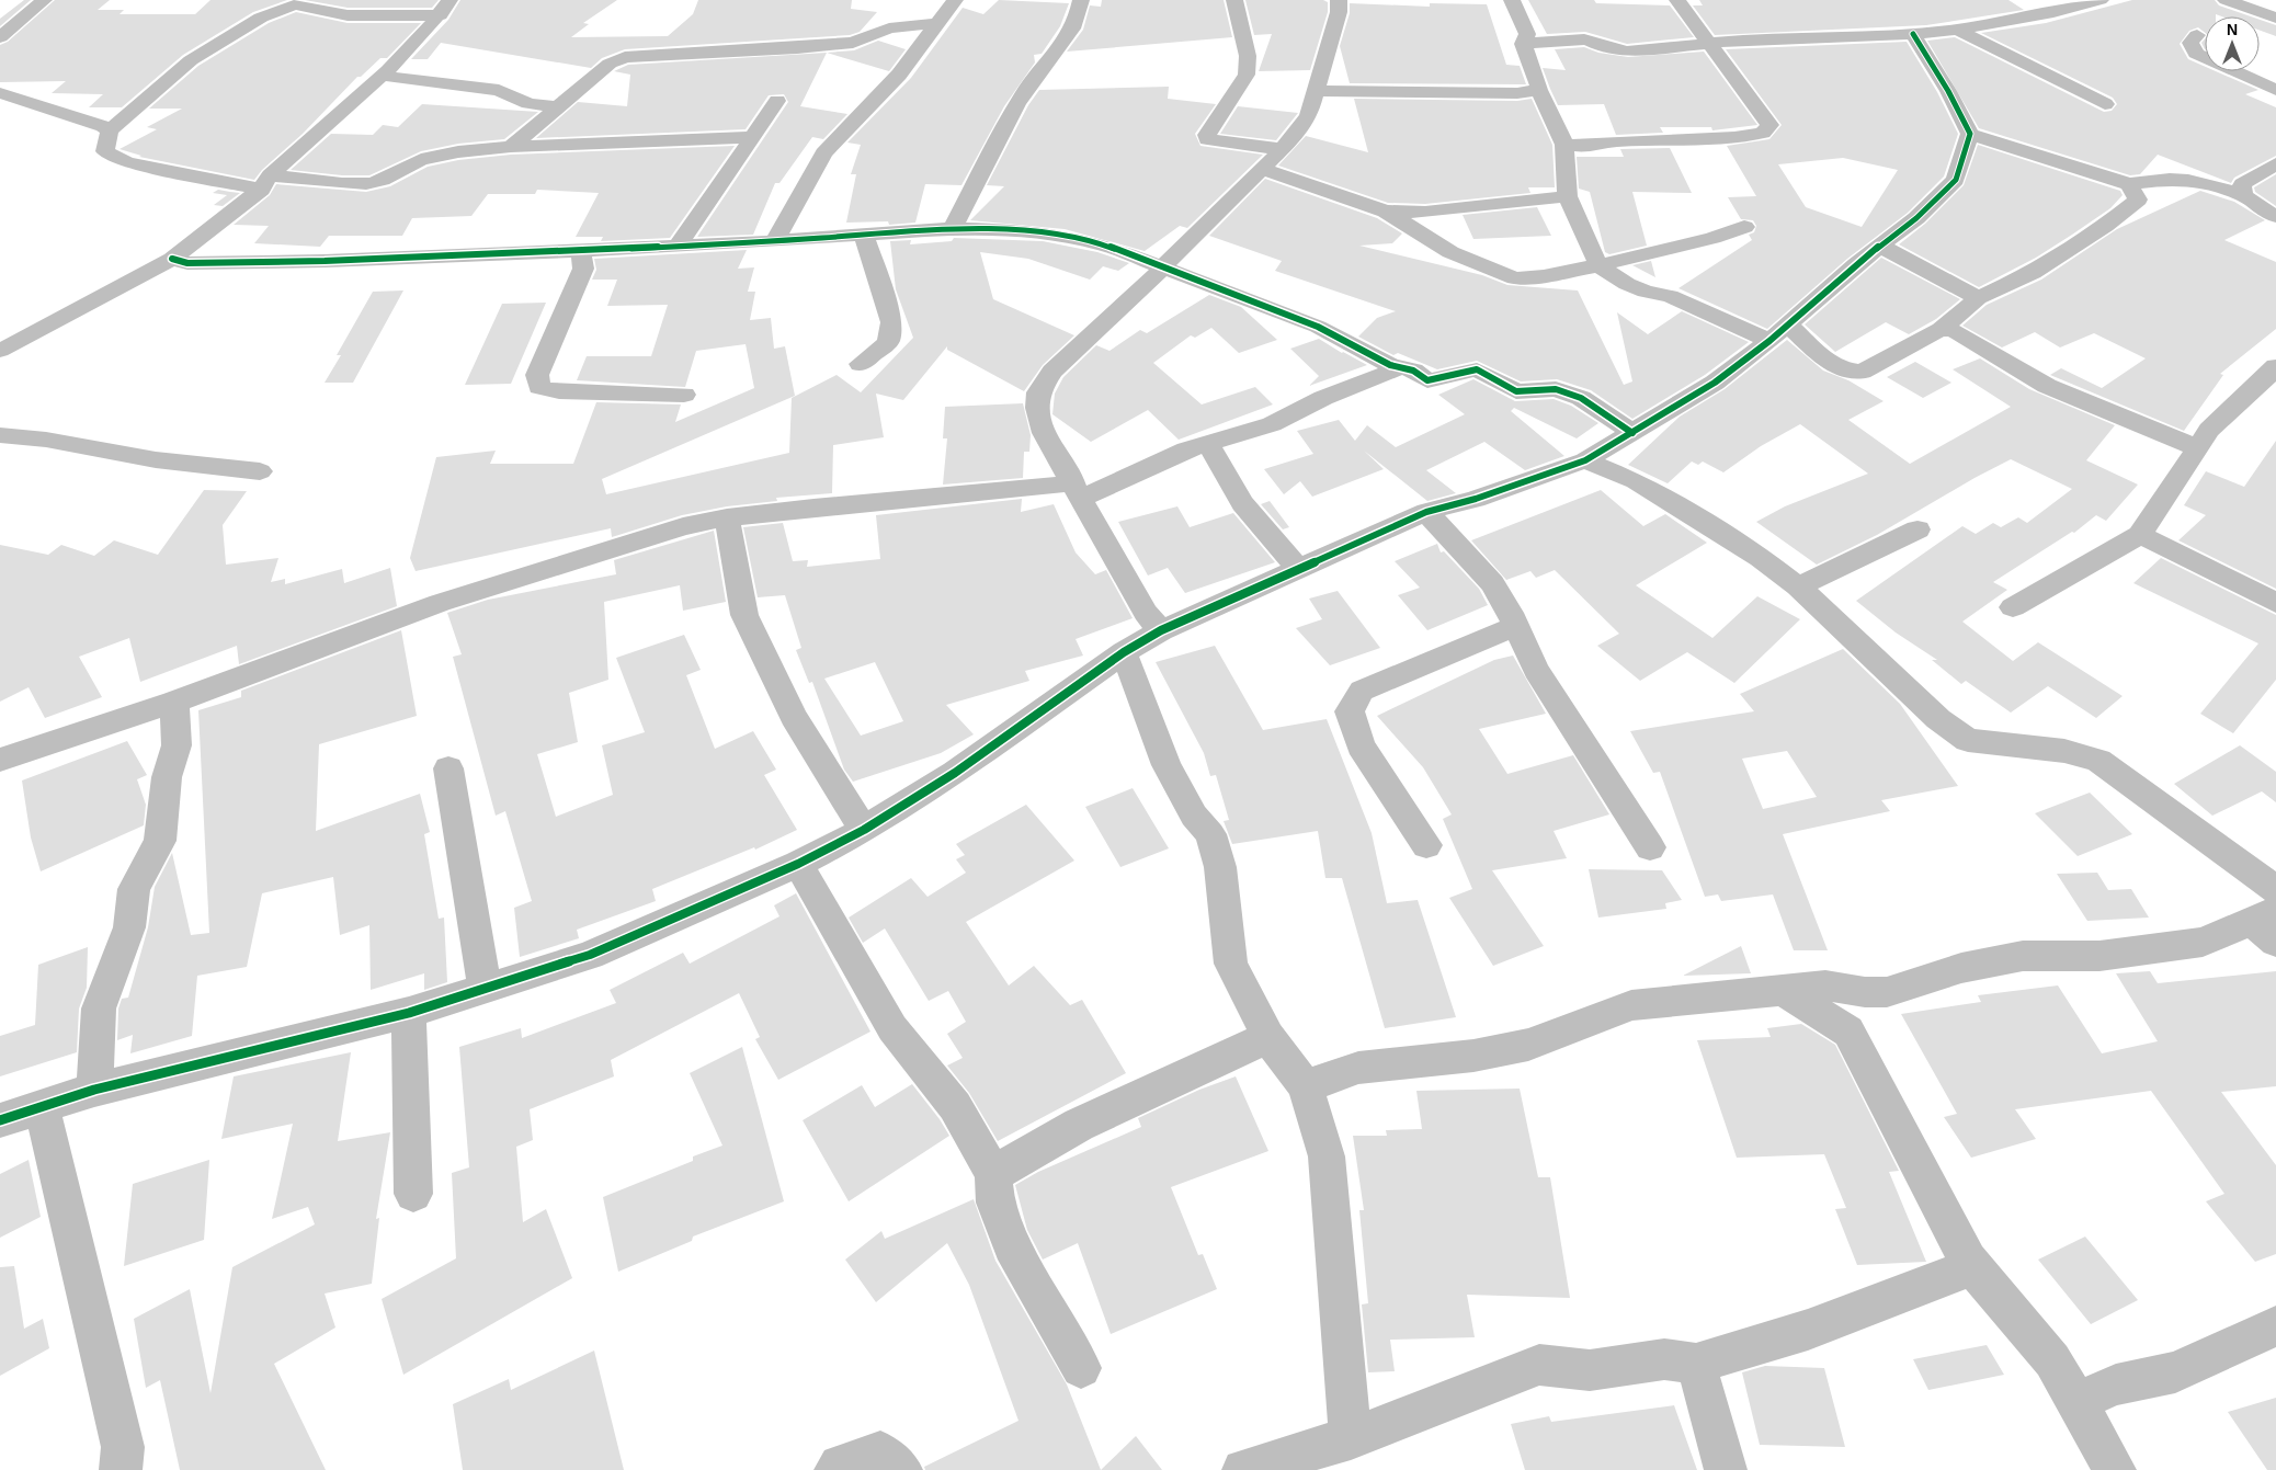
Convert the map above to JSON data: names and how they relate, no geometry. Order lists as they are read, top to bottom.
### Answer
{
  "north": "top"
}
